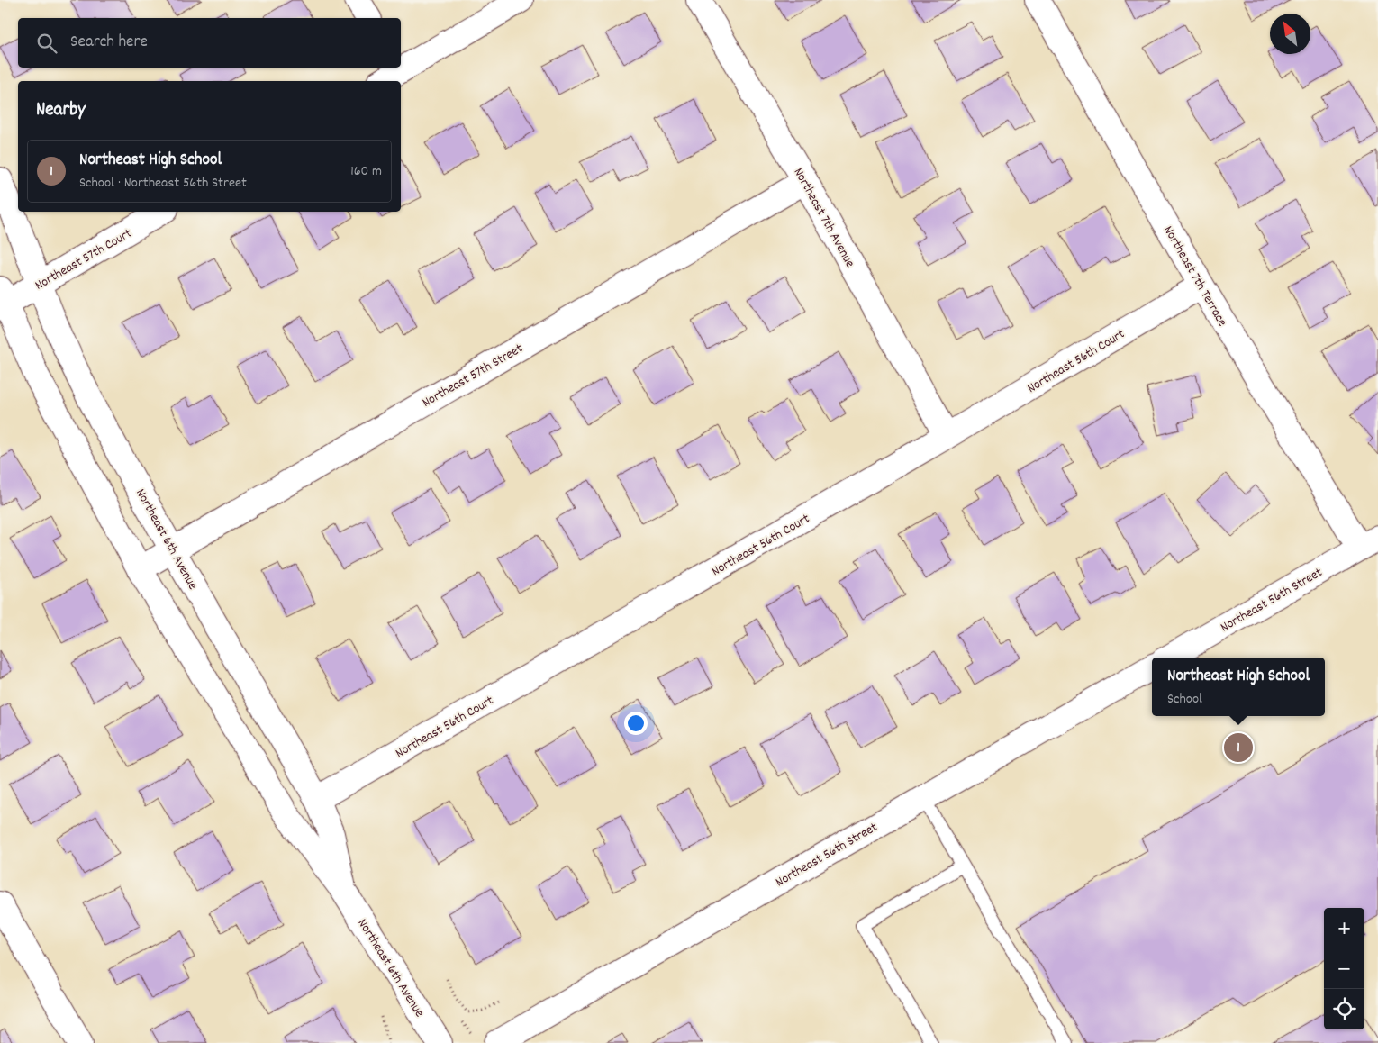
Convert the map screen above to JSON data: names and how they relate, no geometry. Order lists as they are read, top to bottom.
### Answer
{
  "streets": {
    "street": [
      "Northeast 7th Avenue",
      "Northeast 57th Court",
      "Northeast 7th Terrace",
      "Northeast 56th Court",
      "Northeast 57th Street",
      "Northeast 6th Avenue",
      "Northeast 56th Street"
    ]
  },
  "crossings": [
    ["Northeast 7th Avenue", "Northeast 56th Court"],
    ["Northeast 7th Avenue", "Northeast 57th Street"],
    ["Northeast 57th Court", "Northeast 6th Avenue"],
    ["Northeast 7th Terrace", "Northeast 56th Court"],
    ["Northeast 7th Terrace", "Northeast 56th Street"],
    ["Northeast 56th Court", "Northeast 6th Avenue"],
    ["Northeast 57th Street", "Northeast 6th Avenue"]
  ],
  "north": "top left",
  "page": {
    "search": "Search here",
    "heading": "Nearby",
    "list": [
      {
        "mark": "1",
        "name": "Northeast High School",
        "note": "School · Northeast 56th Street",
        "value": "160 m"
      }
    ],
    "popup": ["Northeast High School", "School"],
    "pins": "1",
    "map_buttons": ["+", "−"]
  }
}
